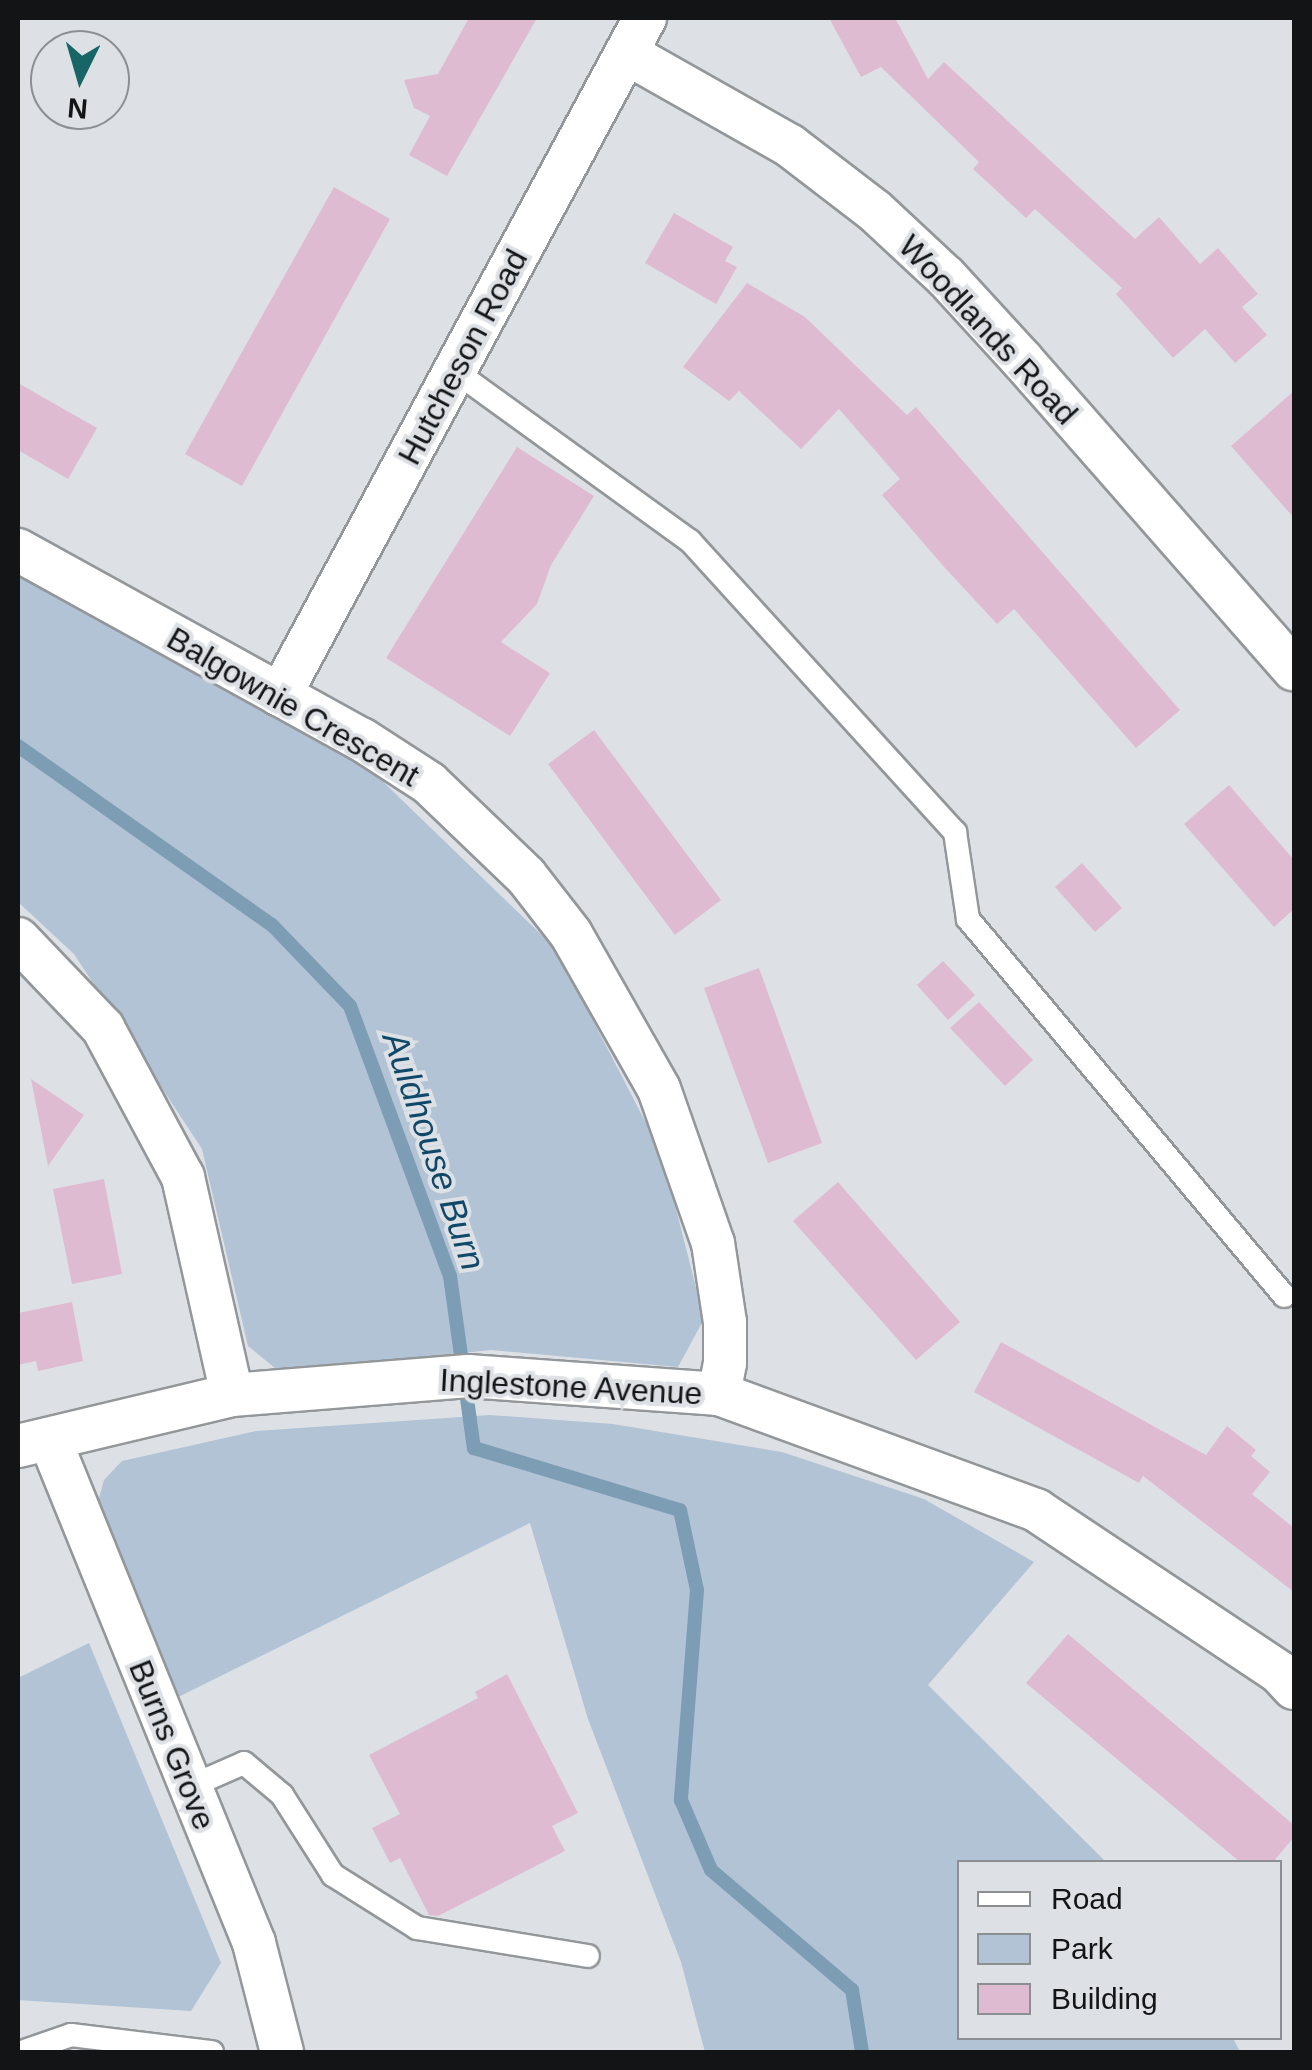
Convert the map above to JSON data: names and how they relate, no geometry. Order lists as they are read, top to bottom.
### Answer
{
  "streets": {
    "street": [
      "Woodlands Road",
      "Hutcheson Road",
      "Balgownie Crescent",
      "Inglestone Avenue",
      "Burns Grove"
    ]
  },
  "crossings": [
    ["Woodlands Road", "Hutcheson Road"],
    ["Hutcheson Road", "Balgownie Crescent"],
    ["Balgownie Crescent", "Inglestone Avenue"],
    ["Inglestone Avenue", "Burns Grove"]
  ],
  "water": ["Auldhouse Burn"],
  "legend": ["Road", "Park", "Building"],
  "north": "bottom"
}
